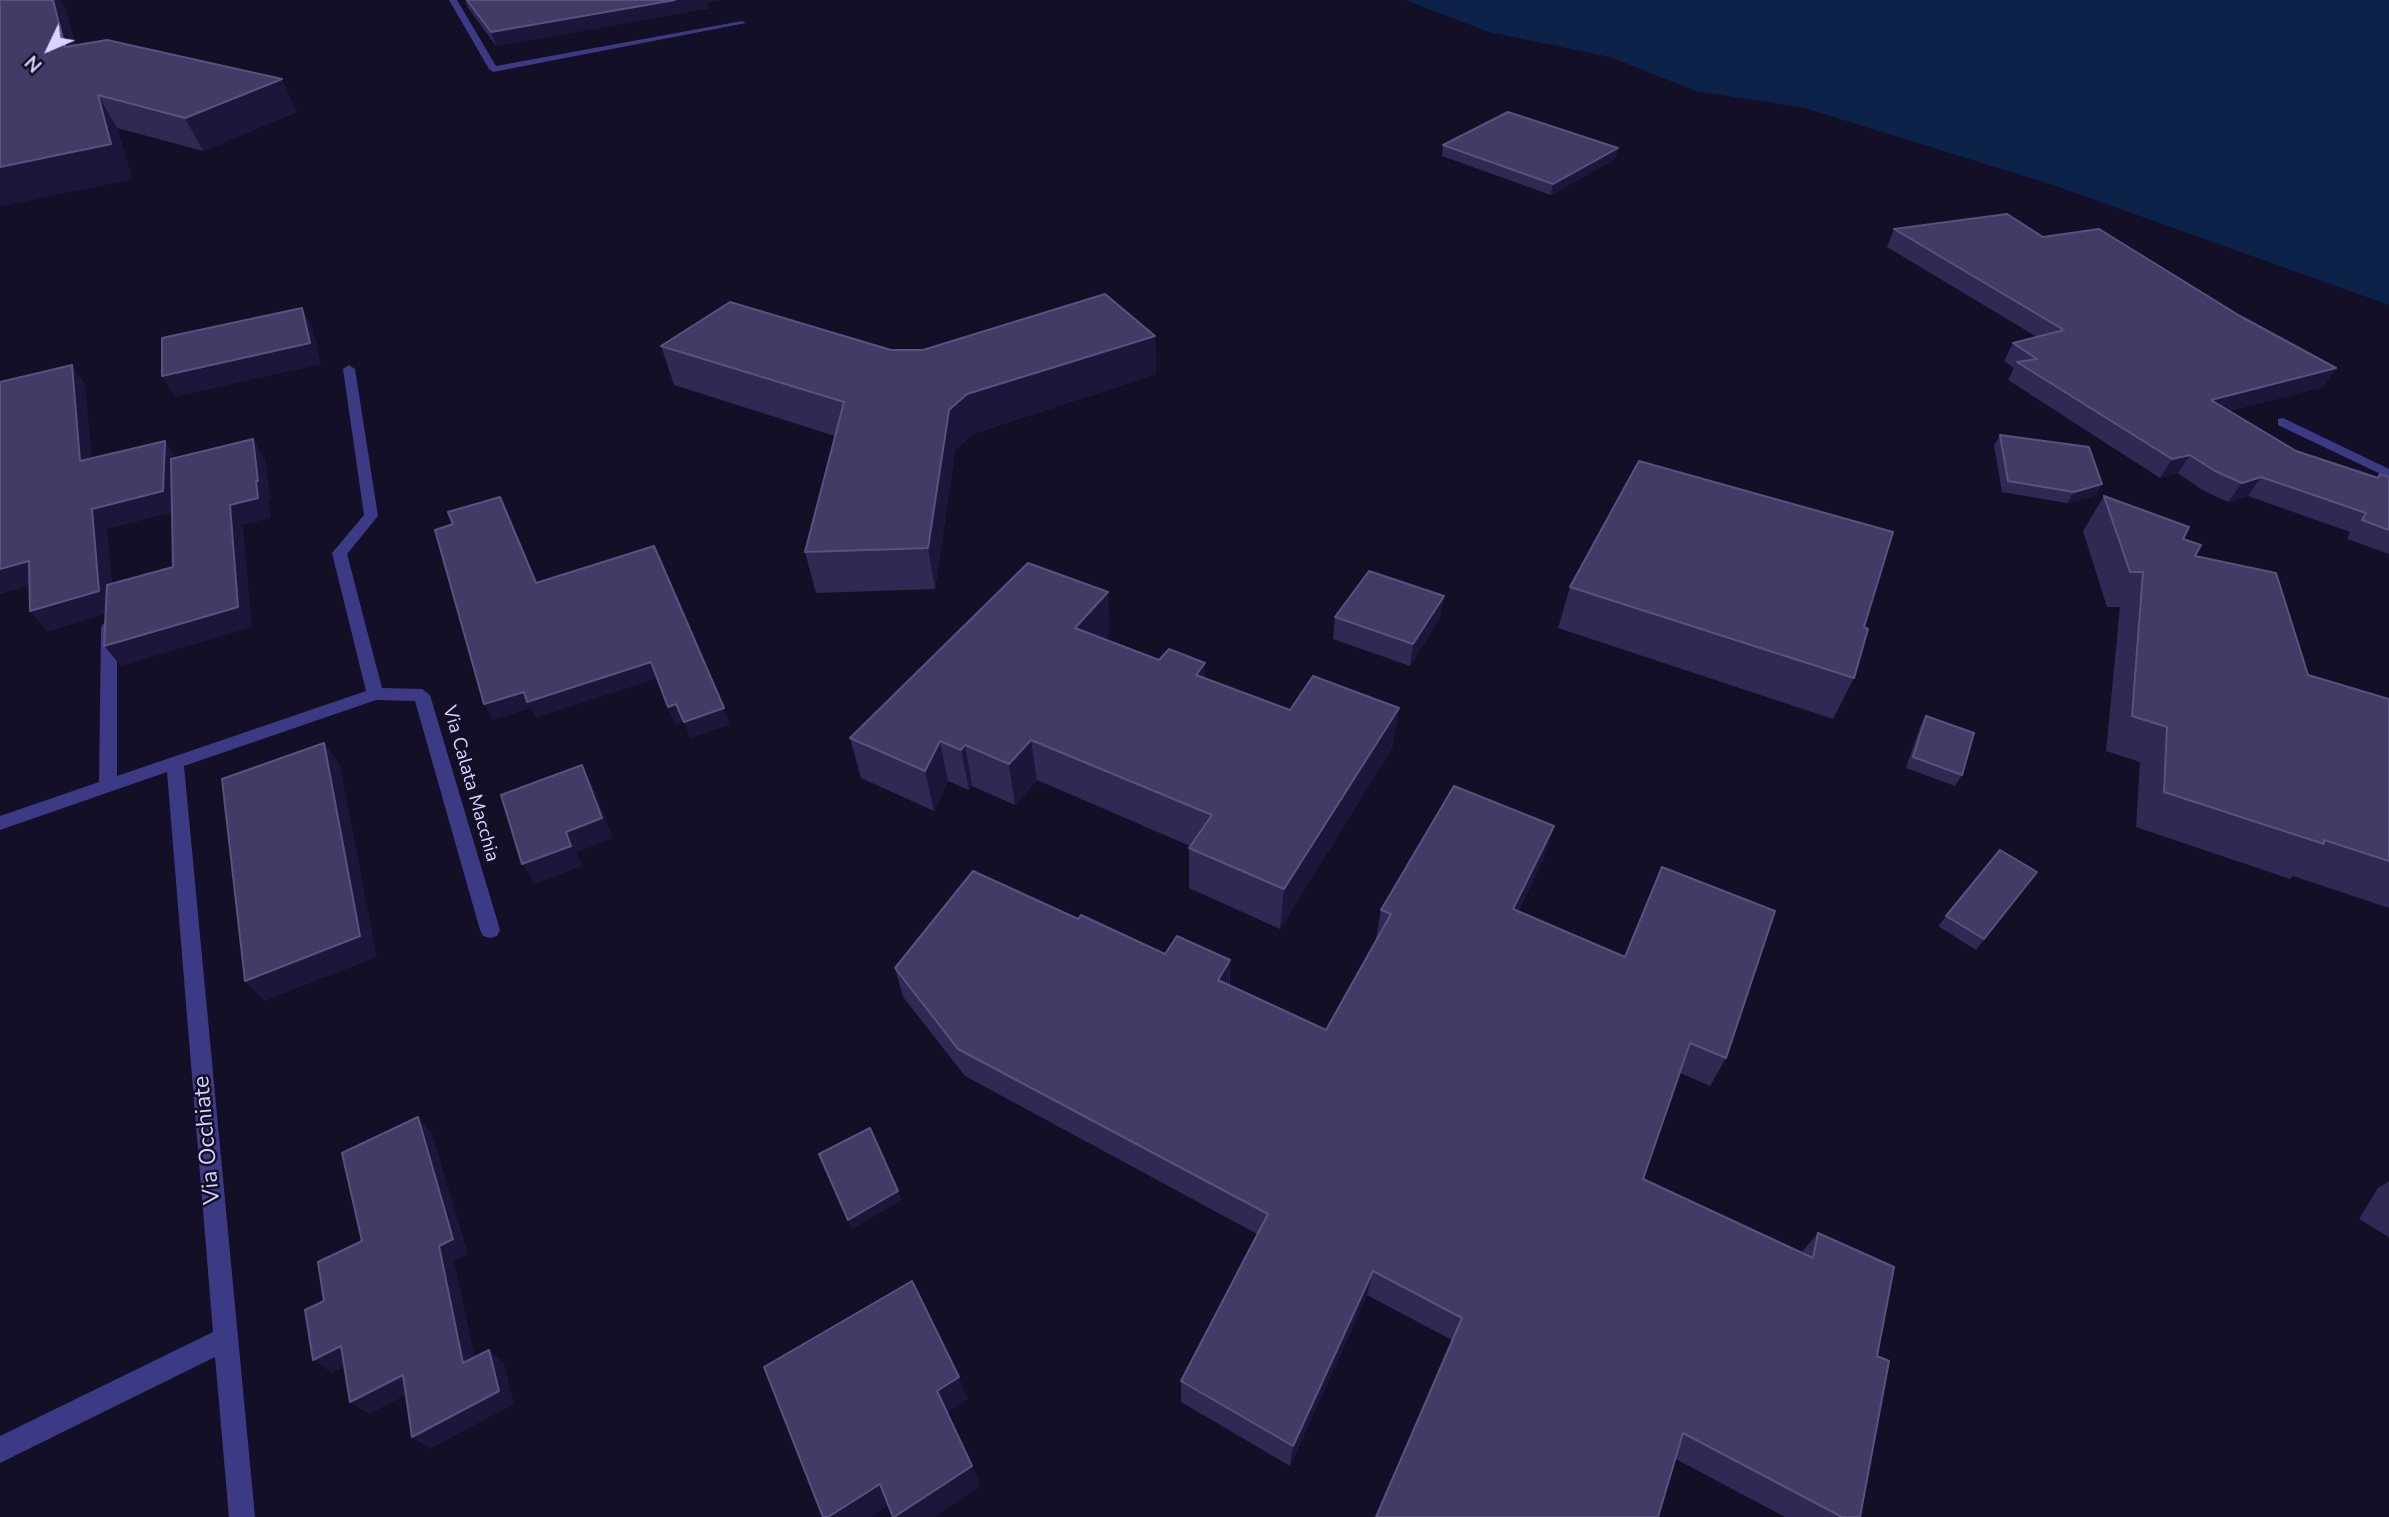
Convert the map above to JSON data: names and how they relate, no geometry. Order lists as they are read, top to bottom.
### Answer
{
  "streets": {
    "street": ["Via Calata Macchia", "Via Occhiate"]
  },
  "crossings": [
    ["Via Calata Macchia", "Via Occhiate"]
  ],
  "north": "bottom left"
}
